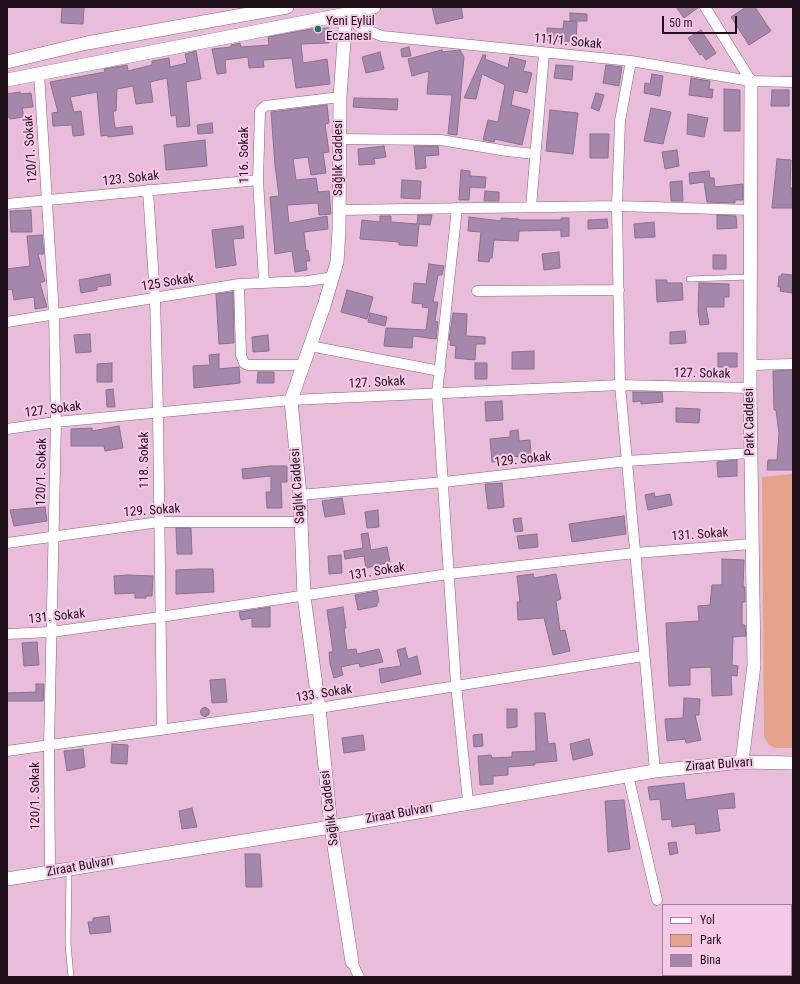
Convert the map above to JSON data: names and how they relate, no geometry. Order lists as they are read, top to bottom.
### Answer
{
  "streets": {
    "street": [
      "111/1. Sokak",
      "120/1. Sokak",
      "116. Sokak",
      "Sağlık Caddesi",
      "123. Sokak",
      "125 Sokak",
      "127. Sokak",
      "Park Caddesi",
      "118. Sokak",
      "129. Sokak",
      "131. Sokak",
      "133. Sokak",
      "Ziraat Bulvarı"
    ]
  },
  "crossings": [
    ["111/1. Sokak", "Sağlık Caddesi"],
    ["111/1. Sokak", "Park Caddesi"],
    ["120/1. Sokak", "123. Sokak"],
    ["120/1. Sokak", "125 Sokak"],
    ["120/1. Sokak", "127. Sokak"],
    ["120/1. Sokak", "129. Sokak"],
    ["120/1. Sokak", "131. Sokak"],
    ["120/1. Sokak", "133. Sokak"],
    ["120/1. Sokak", "Ziraat Bulvarı"],
    ["116. Sokak", "Sağlık Caddesi"],
    ["116. Sokak", "123. Sokak"],
    ["116. Sokak", "125 Sokak"],
    ["Sağlık Caddesi", "125 Sokak"],
    ["Sağlık Caddesi", "127. Sokak"],
    ["Sağlık Caddesi", "129. Sokak"],
    ["Sağlık Caddesi", "131. Sokak"],
    ["Sağlık Caddesi", "133. Sokak"],
    ["Sağlık Caddesi", "Ziraat Bulvarı"],
    ["123. Sokak", "118. Sokak"],
    ["125 Sokak", "118. Sokak"],
    ["127. Sokak", "Park Caddesi"],
    ["127. Sokak", "118. Sokak"],
    ["Park Caddesi", "129. Sokak"],
    ["Park Caddesi", "131. Sokak"],
    ["Park Caddesi", "Ziraat Bulvarı"],
    ["118. Sokak", "129. Sokak"],
    ["118. Sokak", "131. Sokak"],
    ["118. Sokak", "133. Sokak"]
  ],
  "places": ["Yeni Eylül Eczanesi"],
  "legend": ["Yol", "Park", "Bina"],
  "scale_bar": "50 m"
}
